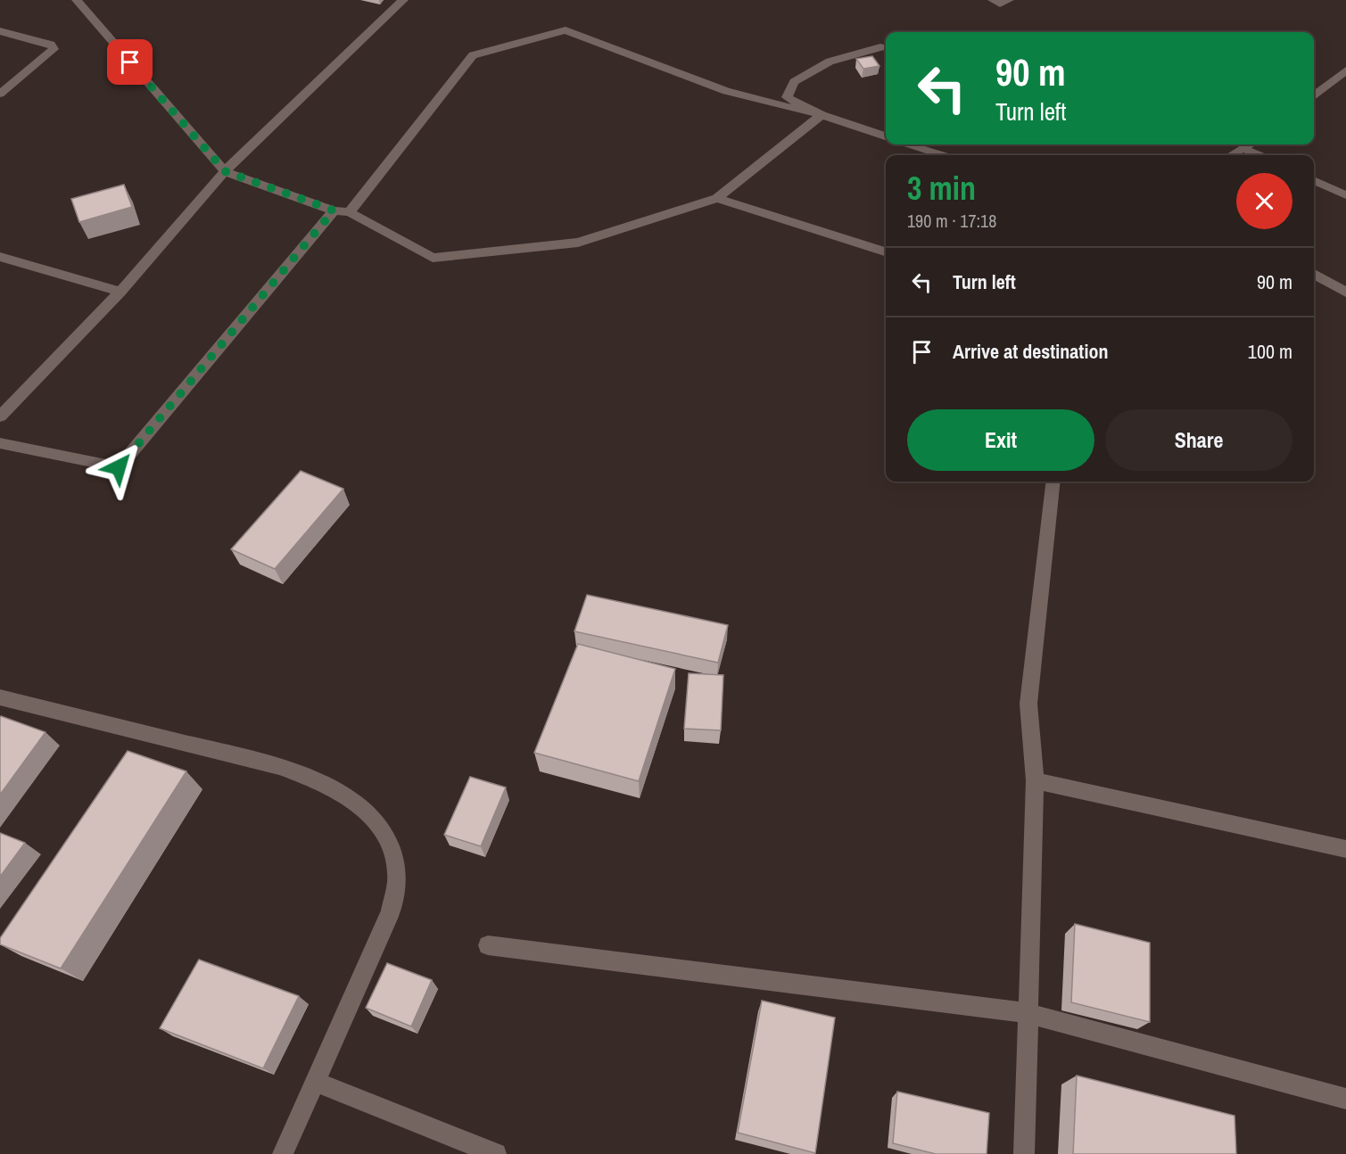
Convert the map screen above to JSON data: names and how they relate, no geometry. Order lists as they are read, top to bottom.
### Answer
{
  "page": {
    "turn": ["90 m", "Turn left"],
    "heading": ["3 min", "190 m · 17:18"],
    "list": [
      {
        "name": "Turn left",
        "value": "90 m"
      },
      {
        "name": "Arrive at destination",
        "value": "100 m"
      }
    ],
    "buttons": ["Exit", "Share"]
  }
}
